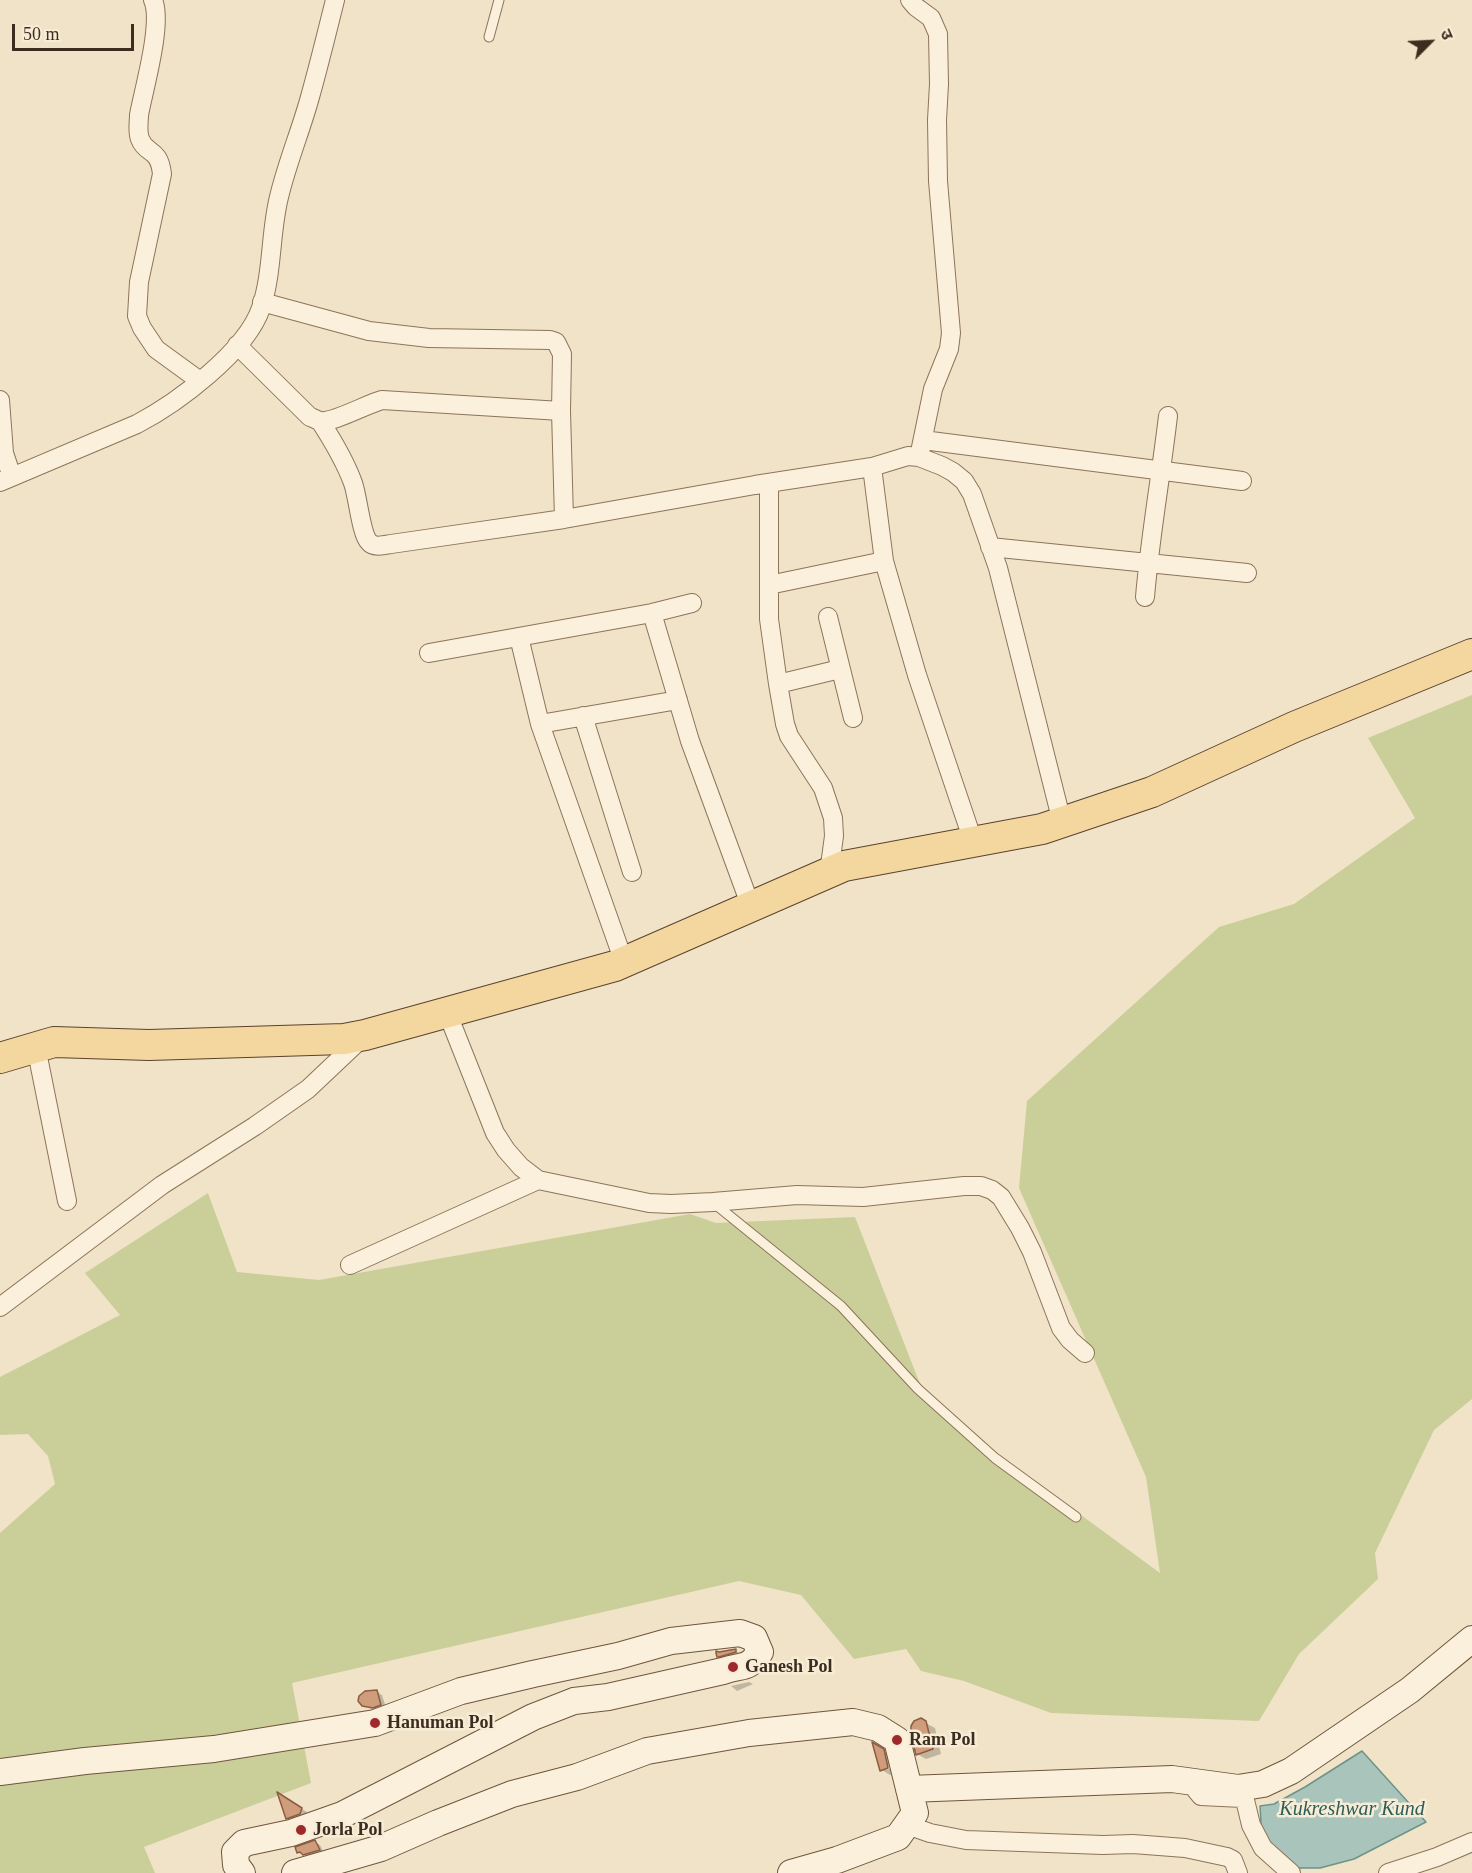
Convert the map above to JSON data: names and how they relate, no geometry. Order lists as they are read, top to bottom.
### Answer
{
  "water": ["Kukreshwar Kund"],
  "places": [
    "Ganesh Pol",
    "Hanuman Pol",
    "Ram Pol",
    "Jorla Pol"
  ],
  "scale_bar": "50 m",
  "north": "top right"
}
